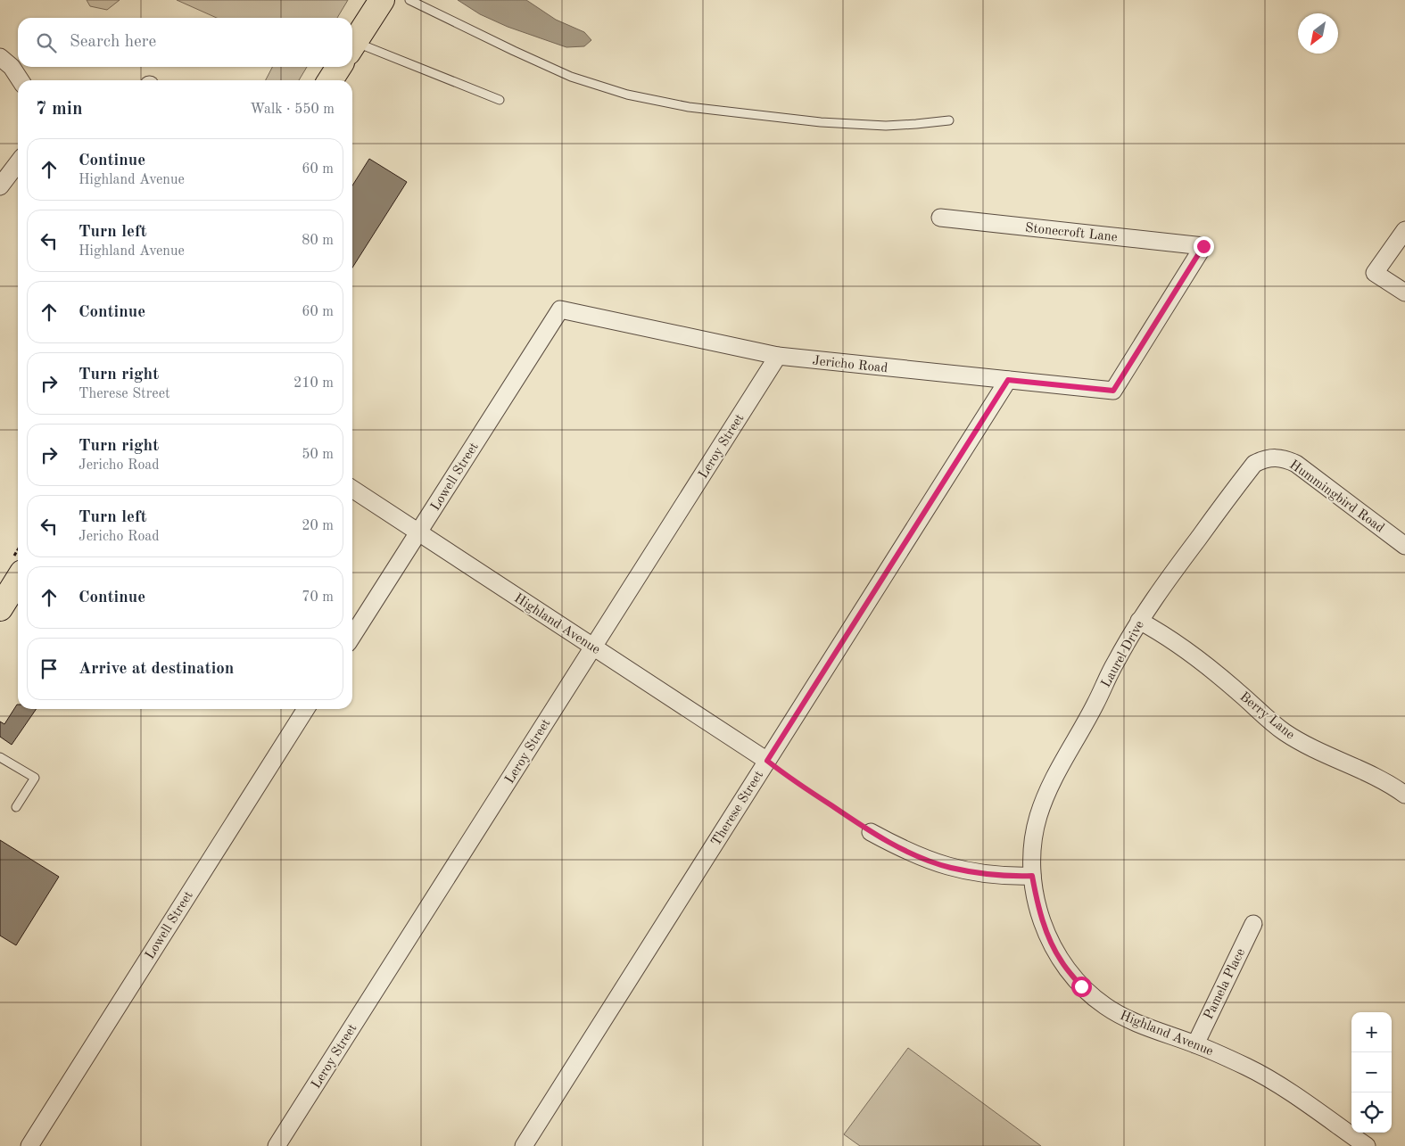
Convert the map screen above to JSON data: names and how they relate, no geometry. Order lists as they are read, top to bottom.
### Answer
{
  "streets": {
    "street": [
      "Stonecroft Lane",
      "Jericho Road",
      "Leroy Street",
      "Lowell Street",
      "Hummingbird Road",
      "Highland Avenue",
      "Laurel Drive",
      "Berry Lane",
      "Therese Street",
      "Pamela Place"
    ]
  },
  "crossings": [
    ["Stonecroft Lane", "Jericho Road"],
    ["Jericho Road", "Leroy Street"],
    ["Jericho Road", "Lowell Street"],
    ["Jericho Road", "Therese Street"],
    ["Leroy Street", "Highland Avenue"],
    ["Lowell Street", "Highland Avenue"],
    ["Hummingbird Road", "Laurel Drive"],
    ["Highland Avenue", "Laurel Drive"],
    ["Highland Avenue", "Therese Street"],
    ["Highland Avenue", "Pamela Place"],
    ["Laurel Drive", "Berry Lane"]
  ],
  "north": "bottom left",
  "page": {
    "search": "Search here",
    "heading": ["7 min", "Walk · 550 m"],
    "list": [
      ["Continue", "Highland Avenue", "60 m"],
      ["Turn left", "Highland Avenue", "80 m"],
      ["Continue", "60 m"],
      ["Turn right", "Therese Street", "210 m"],
      ["Turn right", "Jericho Road", "50 m"],
      ["Turn left", "Jericho Road", "20 m"],
      ["Continue", "70 m"],
      "Arrive at destination"
    ],
    "map_buttons": ["+", "−"]
  }
}
